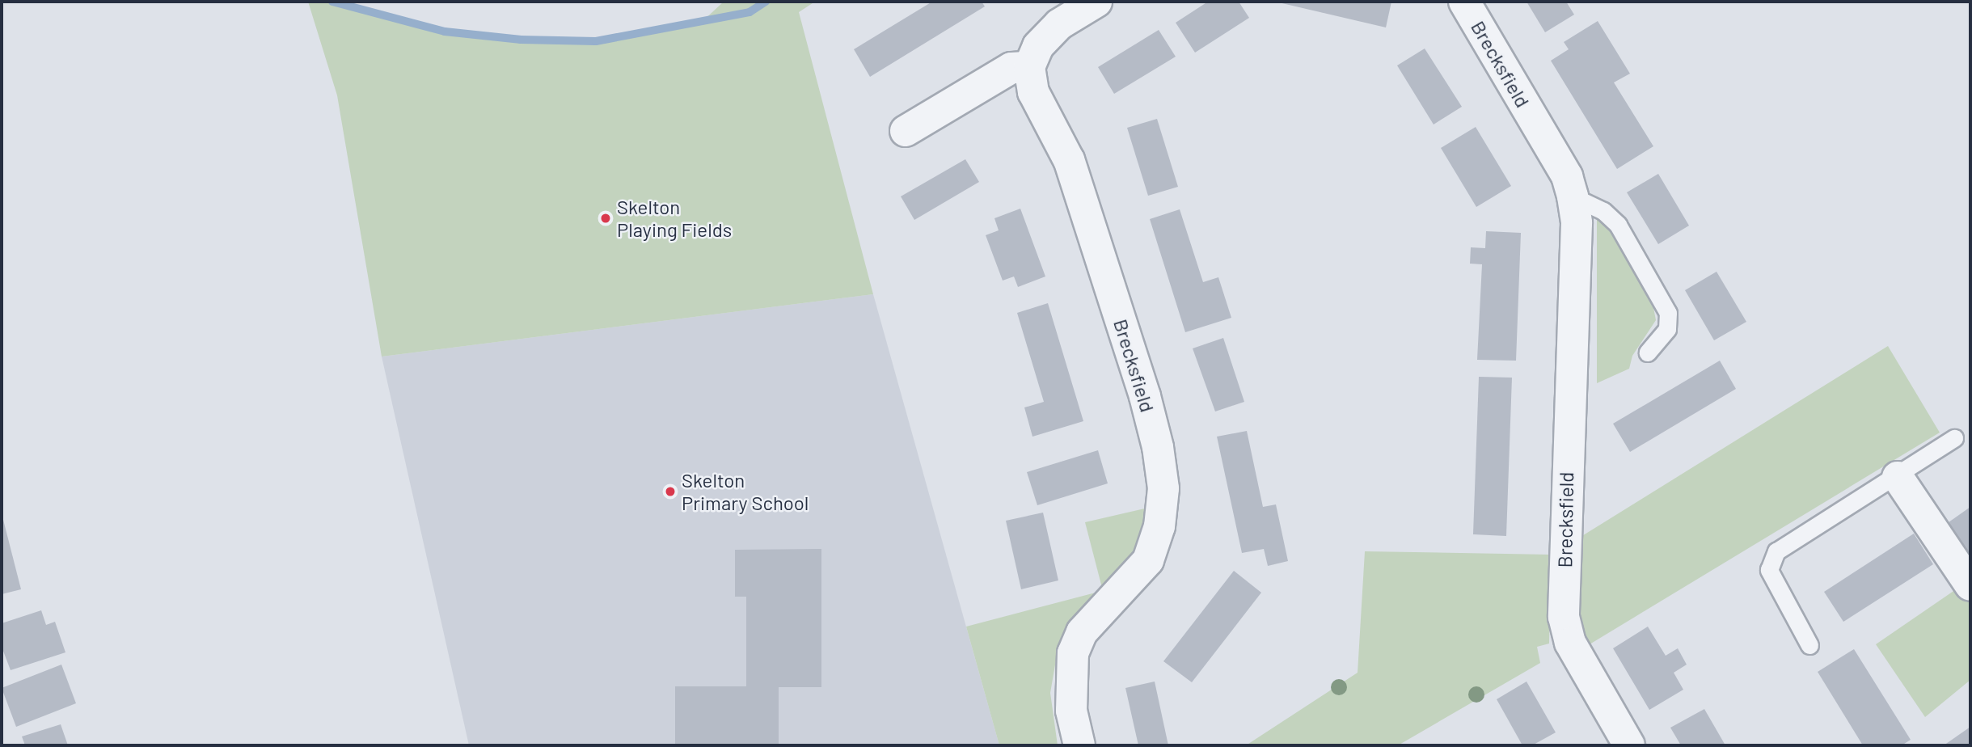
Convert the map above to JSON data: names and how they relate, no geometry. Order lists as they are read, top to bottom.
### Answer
{
  "streets": {
    "street": ["Brecksfield"]
  },
  "places": ["Skelton Playing Fields", "Skelton Primary School"]
}
